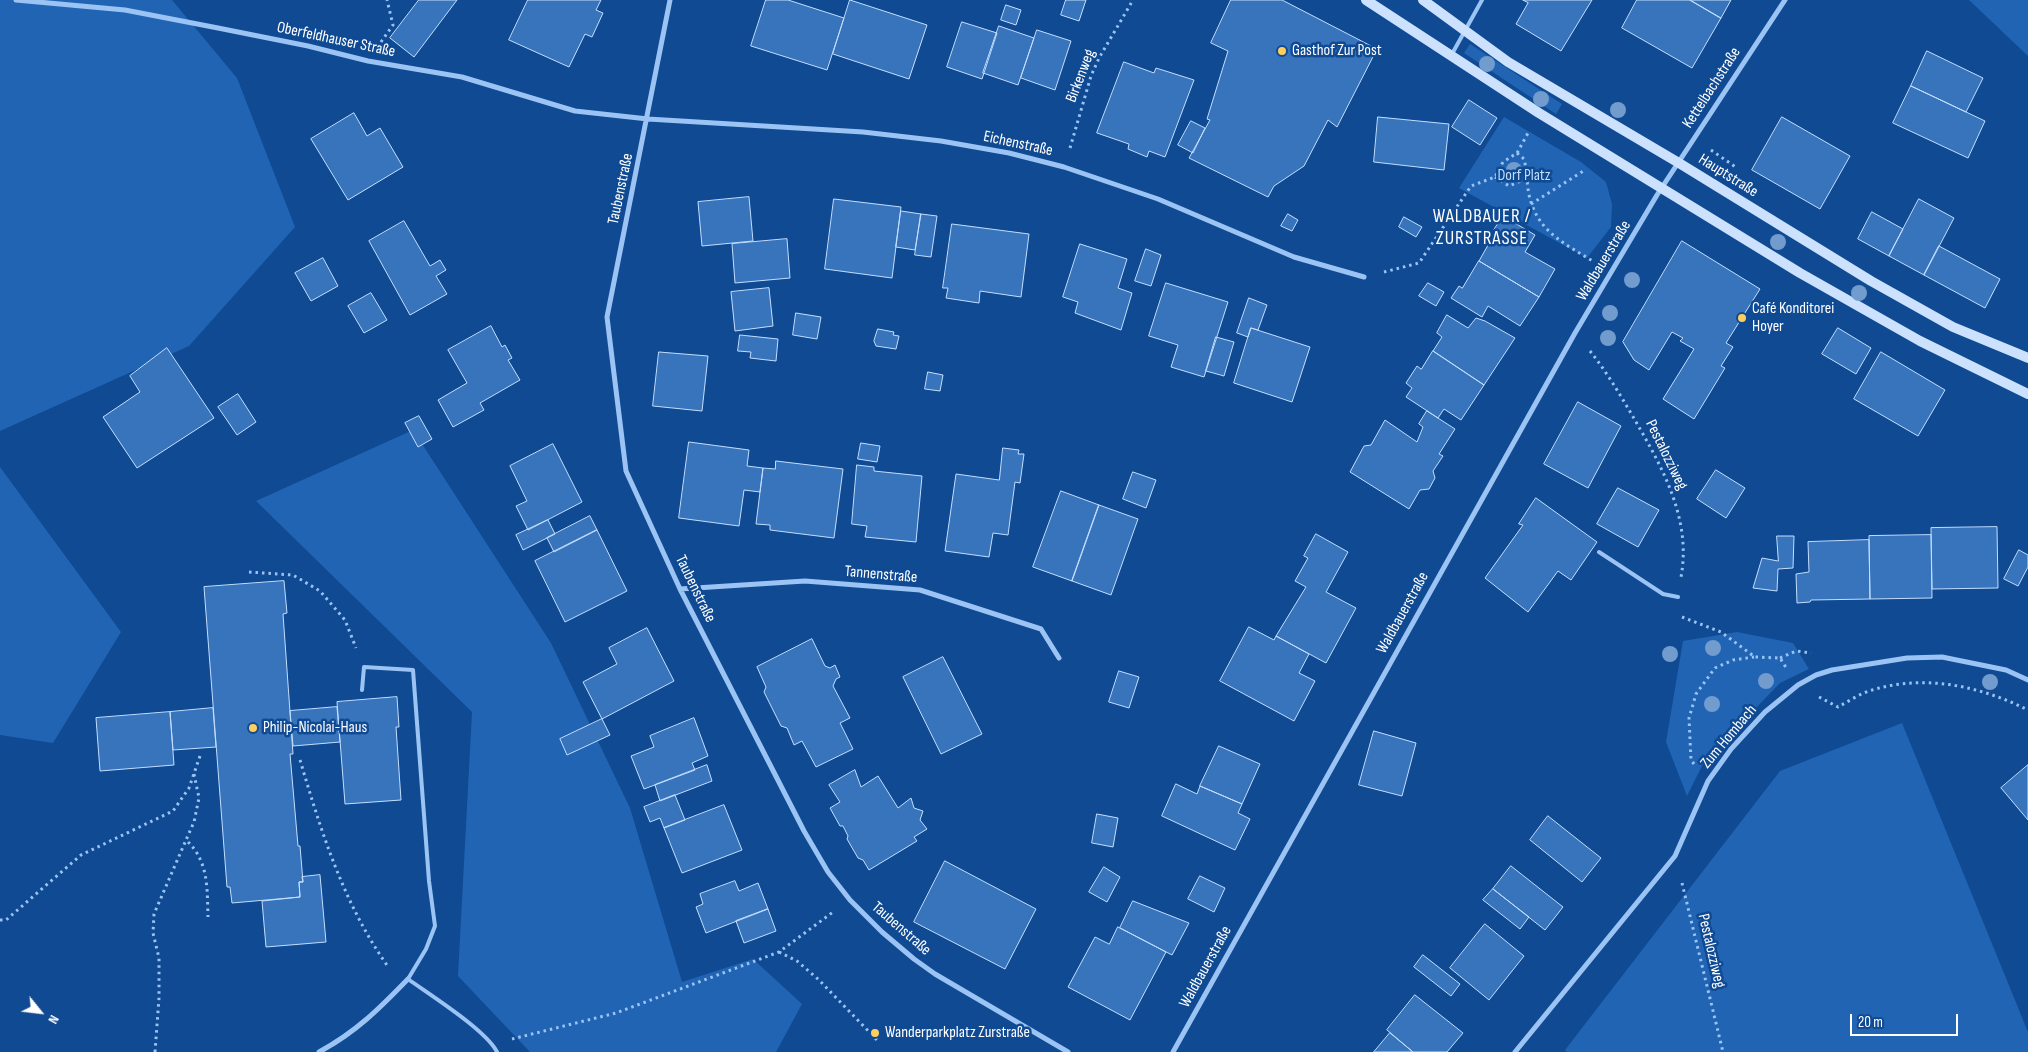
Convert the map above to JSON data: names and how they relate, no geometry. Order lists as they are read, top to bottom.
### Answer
{
  "streets": {
    "main road": ["Hauptstraße"],
    "street": [
      "Oberfeldhauser Straße",
      "Kettelbachstraße",
      "Eichenstraße",
      "Taubenstraße",
      "Waldbauerstraße",
      "Tannenstraße",
      "Zum Hombach"
    ],
    "path": ["Birkenweg", "Pestalozziweg"]
  },
  "crossings": [
    ["Oberfeldhauser Straße", "Eichenstraße"],
    ["Oberfeldhauser Straße", "Taubenstraße"],
    ["Birkenweg", "Eichenstraße"],
    ["Kettelbachstraße", "Hauptstraße"],
    ["Kettelbachstraße", "Waldbauerstraße"],
    ["Eichenstraße", "Taubenstraße"],
    ["Taubenstraße", "Tannenstraße"],
    ["Waldbauerstraße", "Pestalozziweg"],
    ["Pestalozziweg", "Zum Hombach"]
  ],
  "districts": ["WALDBAUER / ZURSTRASSE"],
  "parks": ["Dorf Platz"],
  "places": [
    "Gasthof Zur Post",
    "Café Konditorei Hoyer",
    "Philip-Nicolai-Haus",
    "Wanderparkplatz Zurstraße"
  ],
  "scale_bar": "20 m",
  "north": "bottom right"
}
